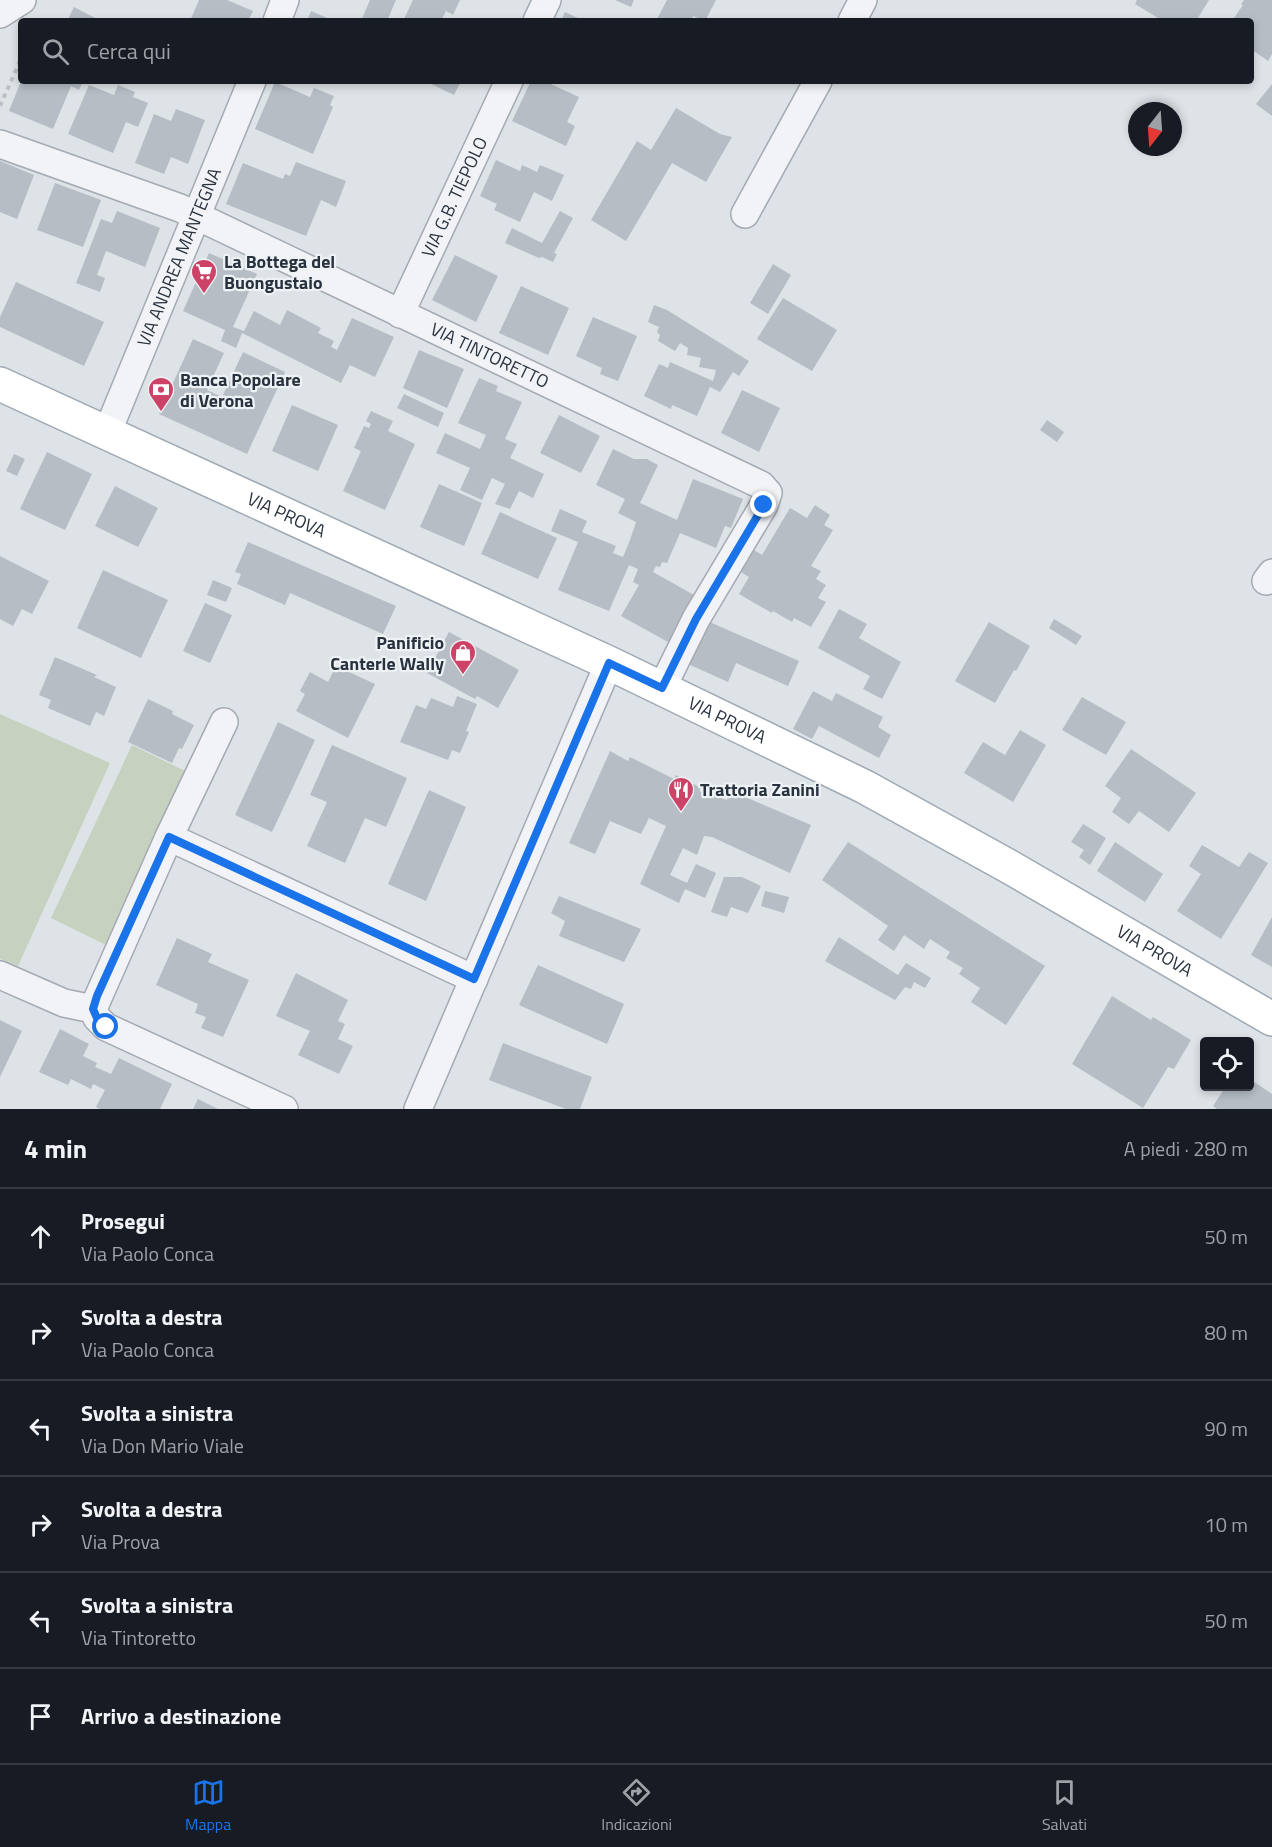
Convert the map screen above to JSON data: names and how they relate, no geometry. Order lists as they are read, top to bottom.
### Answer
{
  "streets": {
    "main road": ["VIA PROVA"],
    "street": ["VIA G.B. TIEPOLO", "VIA ANDREA MANTEGNA", "VIA TINTORETTO"]
  },
  "crossings": [
    ["VIA G.B. TIEPOLO", "VIA TINTORETTO"],
    ["VIA ANDREA MANTEGNA", "VIA TINTORETTO"],
    ["VIA ANDREA MANTEGNA", "VIA PROVA"],
    ["VIA TINTORETTO", "VIA PROVA"]
  ],
  "places": {
    "supermarket": ["La Bottega del Buongustaio"],
    "bank": ["Banca Popolare di Verona"],
    "shop": ["Panificio Canterle Wally"],
    "restaurant": ["Trattoria Zanini"]
  },
  "north": "bottom",
  "page": {
    "search": "Cerca qui",
    "heading": ["4 min", "A piedi · 280 m"],
    "list": [
      ["Prosegui", "Via Paolo Conca", "50 m"],
      ["Svolta a destra", "Via Paolo Conca", "80 m"],
      ["Svolta a sinistra", "Via Don Mario Viale", "90 m"],
      ["Svolta a destra", "Via Prova", "10 m"],
      ["Svolta a sinistra", "Via Tintoretto", "50 m"],
      "Arrivo a destinazione"
    ],
    "nav": ["Mappa", "Indicazioni", "Salvati"]
  }
}
